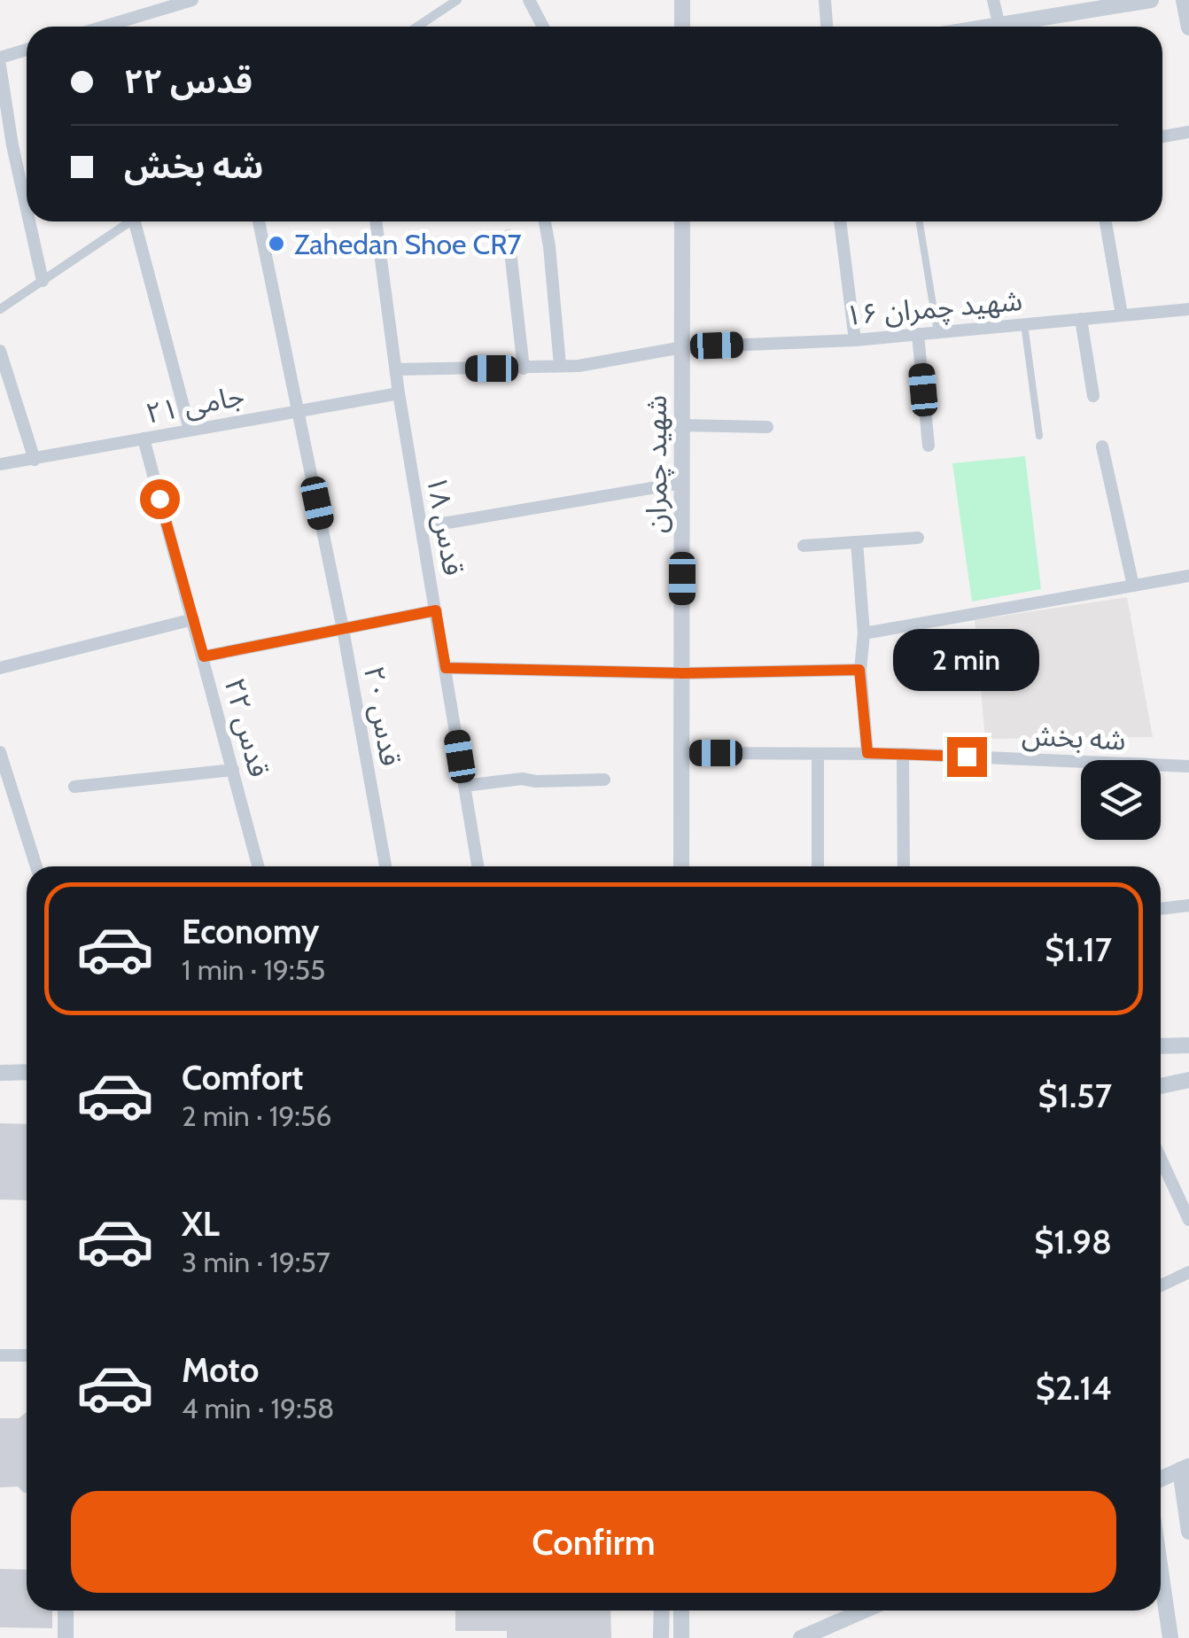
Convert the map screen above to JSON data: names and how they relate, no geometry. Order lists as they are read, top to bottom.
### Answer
{
  "streets": {
    "street": [
      "شهید چمران ۱۶",
      "جامی ۲۱",
      "شهید چمران",
      "قدس ۱۸",
      "قدس ۲۰",
      "قدس ۲۲",
      "شه بخش"
    ]
  },
  "crossings": [
    ["شهید چمران ۱۶", "شهید چمران"],
    ["شهید چمران ۱۶", "قدس ۱۸"],
    ["جامی ۲۱", "قدس ۱۸"],
    ["جامی ۲۱", "قدس ۲۰"],
    ["جامی ۲۱", "قدس ۲۲"],
    ["شهید چمران", "شه بخش"]
  ],
  "places": ["Zahedan Shoe CR7"],
  "page": {
    "banner": ["قدس ۲۲", "شه بخش"],
    "bubble": "2 min",
    "list": [
      {
        "name": "Economy",
        "note": "1 min · 19:55",
        "value": "$1.17"
      },
      {
        "name": "Comfort",
        "note": "2 min · 19:56",
        "value": "$1.57"
      },
      {
        "name": "XL",
        "note": "3 min · 19:57",
        "value": "$1.98"
      },
      {
        "name": "Moto",
        "note": "4 min · 19:58",
        "value": "$2.14"
      }
    ],
    "buttons": "Confirm"
  }
}
